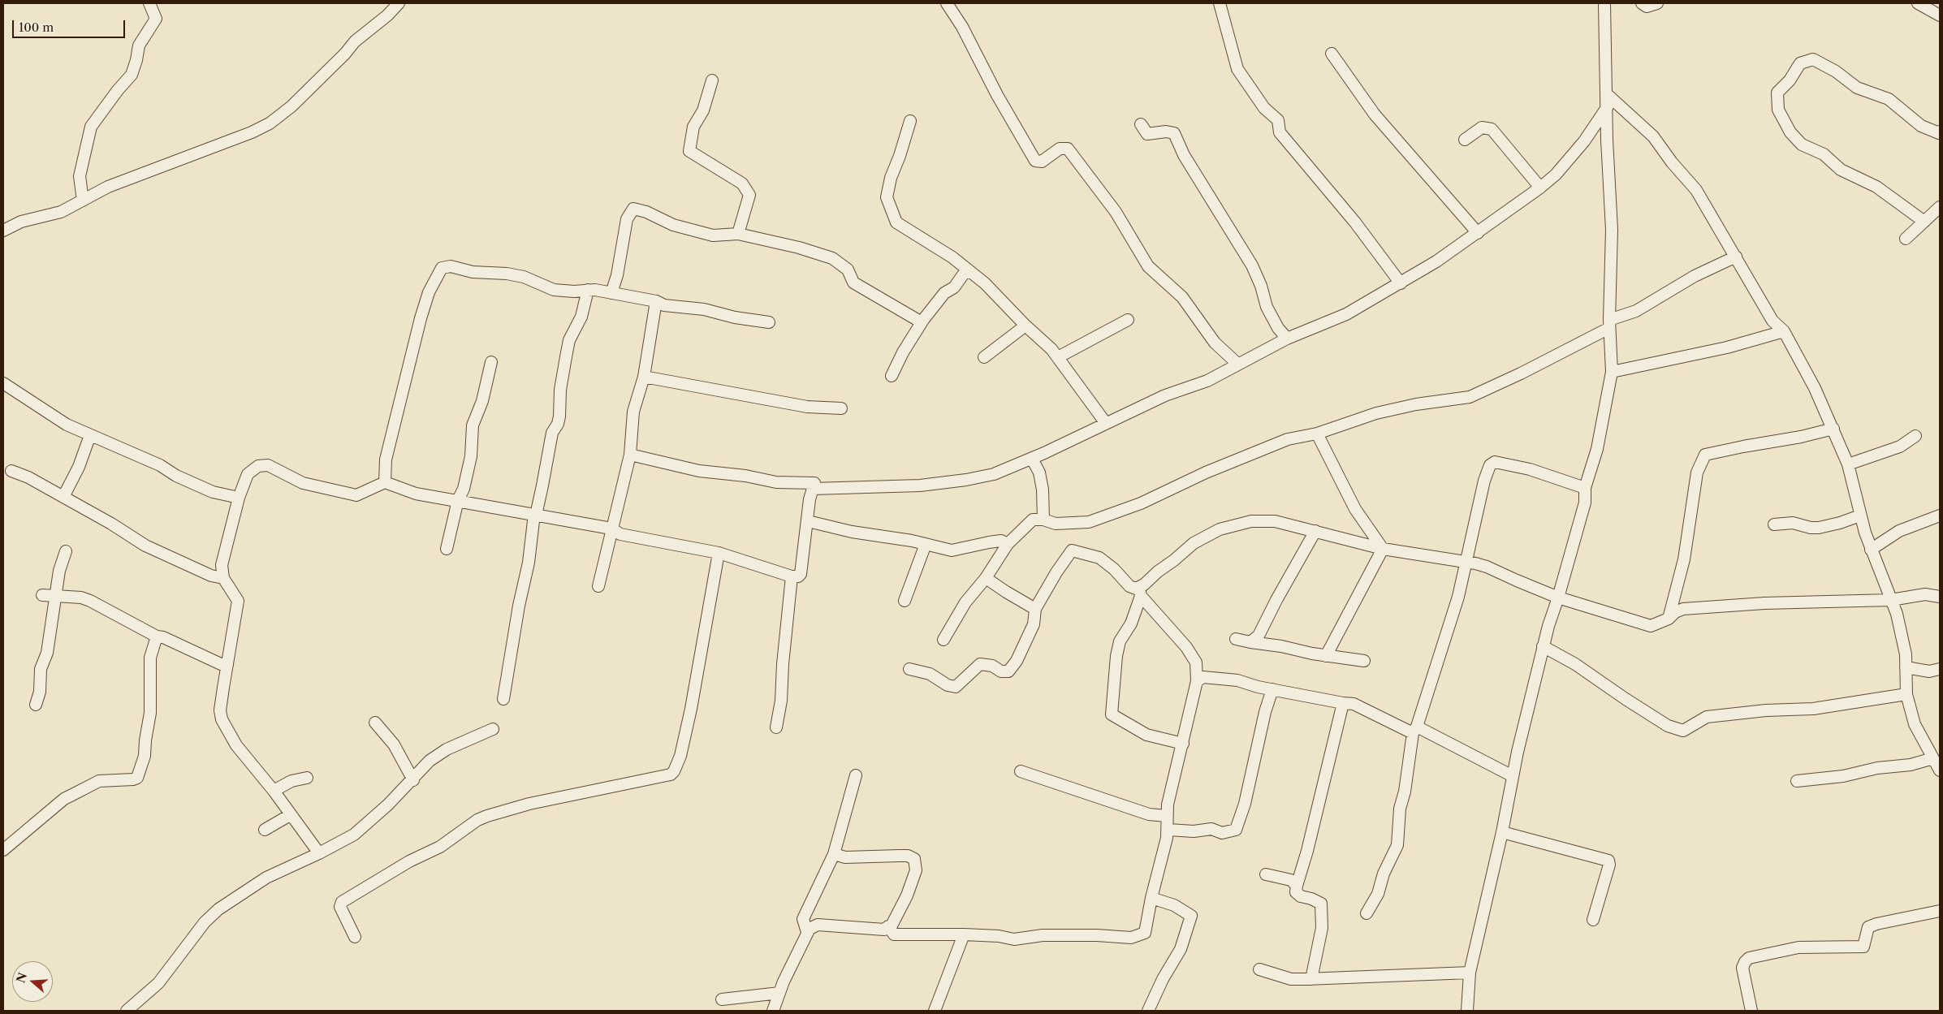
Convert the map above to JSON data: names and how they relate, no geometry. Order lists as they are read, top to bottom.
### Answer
{
  "scale_bar": "100 m",
  "north": "left"
}
